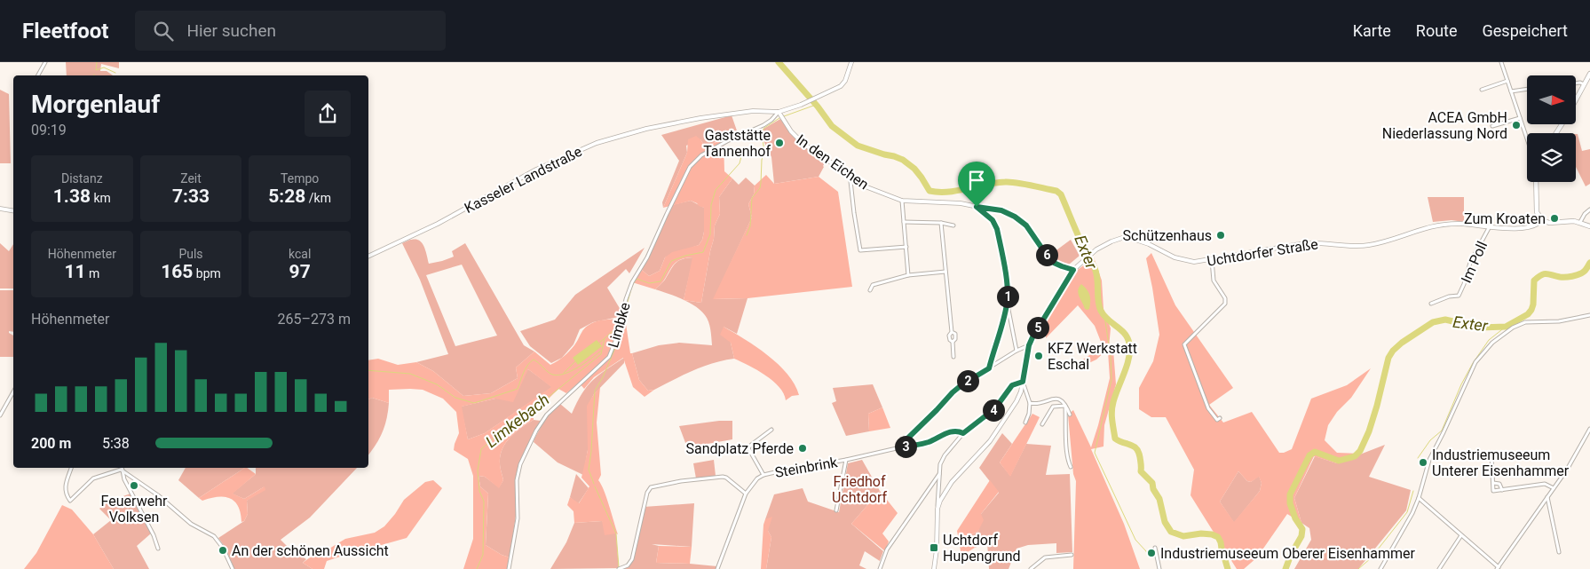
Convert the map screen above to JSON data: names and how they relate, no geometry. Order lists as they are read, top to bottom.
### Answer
{
  "streets": {
    "street": [
      "In den Eichen",
      "Kasseler Landstraße",
      "Uchtdorfer Straße",
      "Im Poll",
      "Limbke",
      "Steinbrink"
    ]
  },
  "crossings": [
    ["In den Eichen", "Kasseler Landstraße"],
    ["In den Eichen", "Uchtdorfer Straße"],
    ["In den Eichen", "Limbke"],
    ["Kasseler Landstraße", "Limbke"],
    ["Uchtdorfer Straße", "Im Poll"],
    ["Uchtdorfer Straße", "Steinbrink"]
  ],
  "water": ["Exter", "Limkebach"],
  "parks": ["Friedhof Uchtdorf"],
  "places": {
    "other": [
      "ACEA GmbH Niederlassung Nord",
      "Gaststätte Tannenhof",
      "Zum Kroaten",
      "Schützenhaus",
      "KFZ Werkstatt Eschal",
      "Sandplatz Pferde",
      "Industriemuseeum Unterer Eisenhammer",
      "Feuerwehr Volksen",
      "An der schönen Aussicht",
      "Industriemuseeum Oberer Eisenhammer"
    ],
    "transit": ["Uchtdorf Hupengrund"]
  },
  "north": "right",
  "page": {
    "header": "Fleetfoot",
    "search": "Hier suchen",
    "nav": ["Karte", "Route", "Gespeichert"],
    "heading": ["Morgenlauf", "09:19"],
    "stats": [
      ["Distanz", "1.38 km"],
      ["Zeit", "7:33"],
      ["Tempo", "5:28 /km"],
      ["Höhenmeter", "11 m"],
      ["Puls", "165 bpm"],
      ["kcal", "97"]
    ],
    "pins": [
      "6",
      "1",
      "5",
      "2",
      "4",
      "3"
    ],
    "chart": ["Höhenmeter", "265–273 m"],
    "list": [
      {
        "name": "200 m",
        "note": "5:38"
      }
    ]
  }
}
